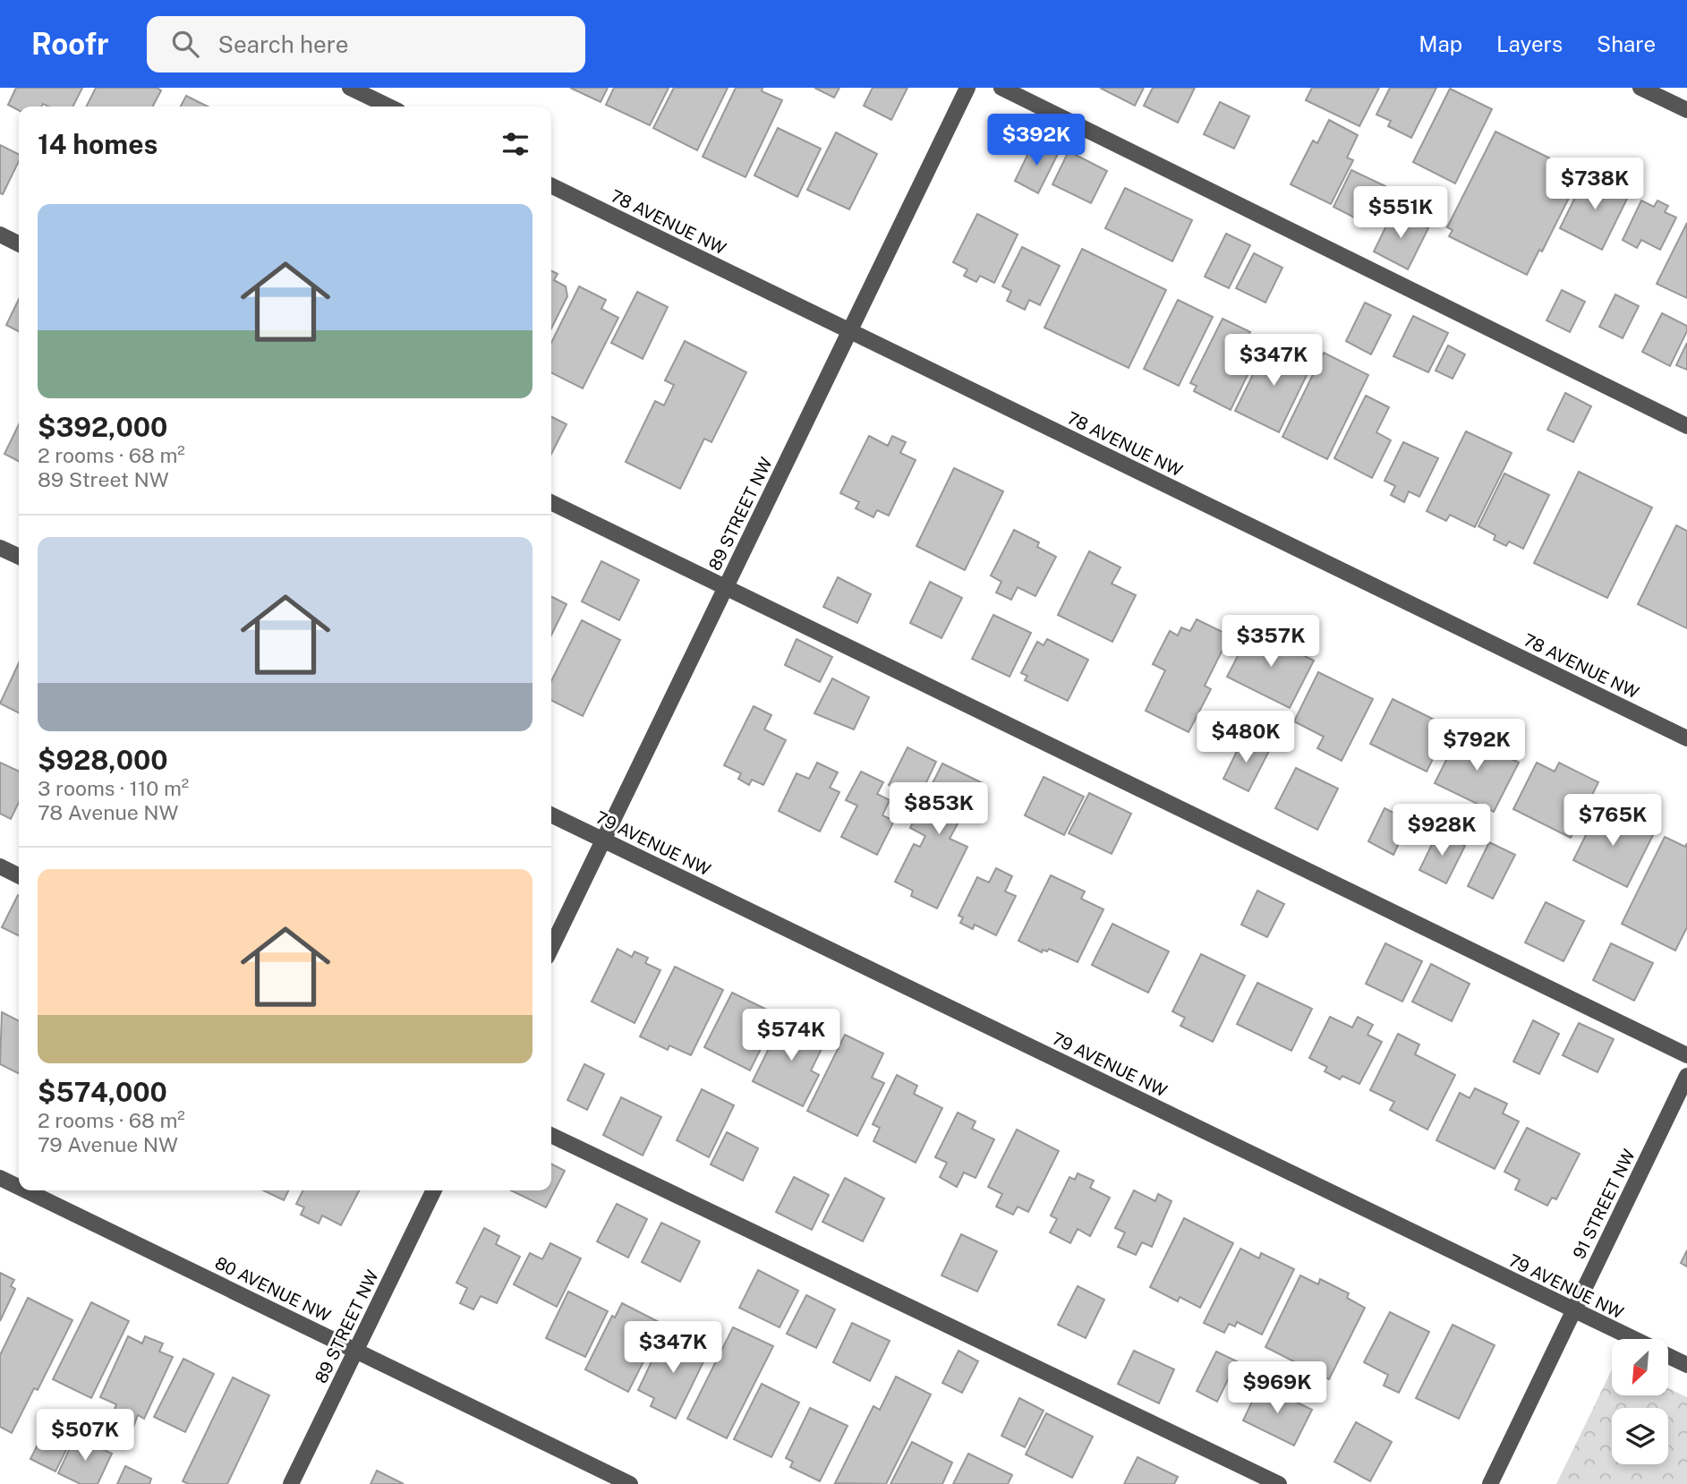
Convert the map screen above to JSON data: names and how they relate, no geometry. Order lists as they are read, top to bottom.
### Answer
{
  "streets": {
    "street": [
      "78 AVENUE NW",
      "89 STREET NW",
      "79 AVENUE NW",
      "91 STREET NW",
      "80 AVENUE NW"
    ]
  },
  "crossings": [
    ["78 AVENUE NW", "89 STREET NW"],
    ["89 STREET NW", "79 AVENUE NW"],
    ["89 STREET NW", "80 AVENUE NW"],
    ["79 AVENUE NW", "91 STREET NW"]
  ],
  "north": "bottom left",
  "page": {
    "header": "Roofr",
    "search": "Search here",
    "nav": ["Map", "Layers", "Share"],
    "heading": "14 homes",
    "price": [
      "$392K",
      "$738K",
      "$551K",
      "$347K",
      "$357K",
      "$480K",
      "$792K",
      "$853K",
      "$765K",
      "$928K",
      "$574K",
      "$347K",
      "$969K",
      "$507K"
    ],
    "list": [
      {
        "name": "$392,000",
        "note": "2 rooms · 68 m² · 89 Street NW"
      },
      {
        "name": "$928,000",
        "note": "3 rooms · 110 m² · 78 Avenue NW"
      },
      {
        "name": "$574,000",
        "note": "2 rooms · 68 m² · 79 Avenue NW"
      }
    ]
  }
}
